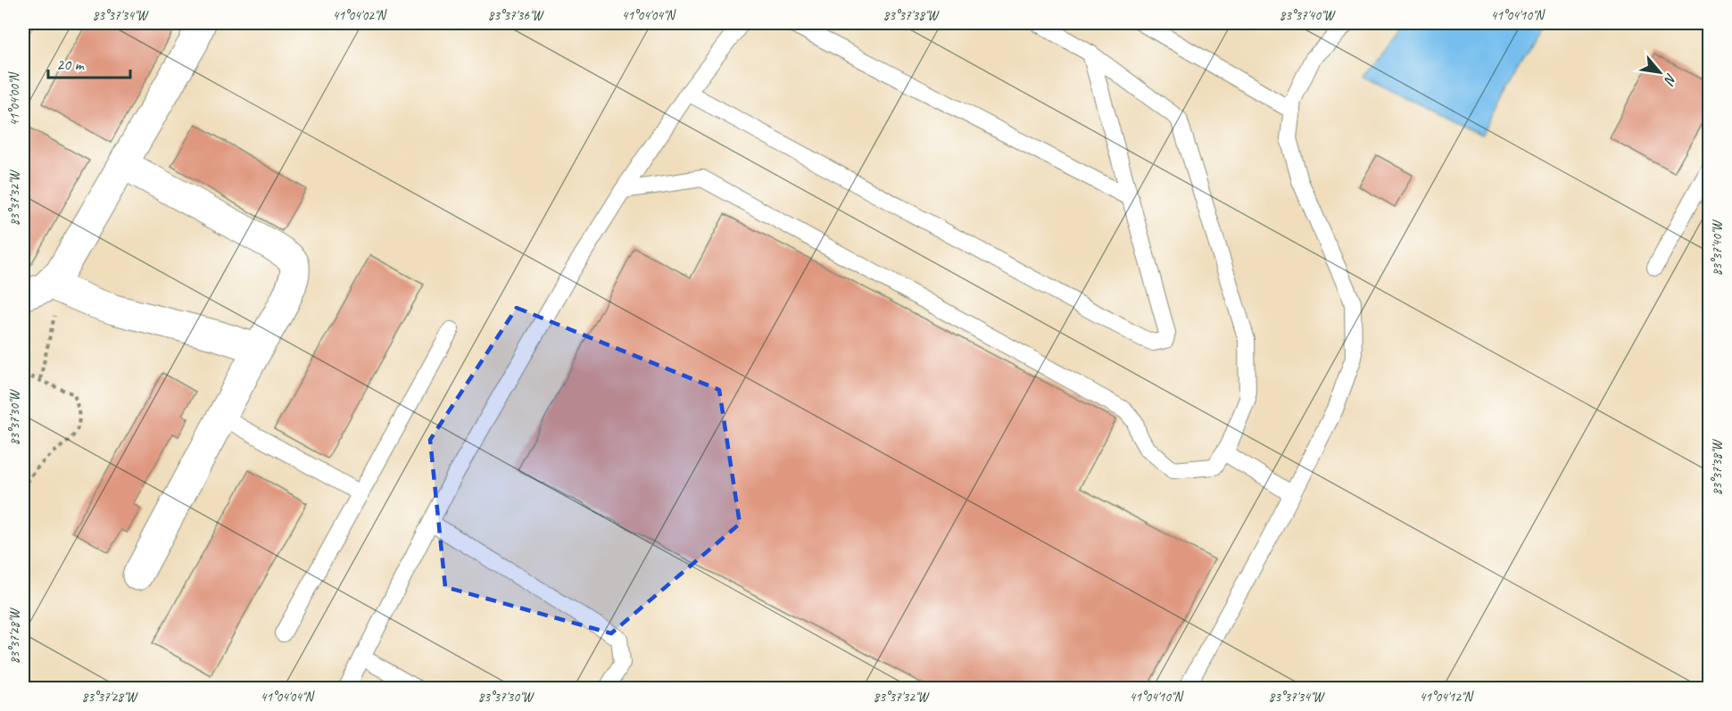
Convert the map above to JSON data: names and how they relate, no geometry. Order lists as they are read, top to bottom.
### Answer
{
  "scale_bar": "20 m",
  "north": "bottom right",
  "coordinates": [
    "83°37'34\"W",
    "41°04'02\"N",
    "83°37'36\"W",
    "41°04'04\"N",
    "83°37'38\"W",
    "83°37'40\"W",
    "41°04'10\"N",
    "41°04'00\"N",
    "83°37'32\"W",
    "83°37'30\"W",
    "83°37'28\"W",
    "41°04'12\"N"
  ]
}
